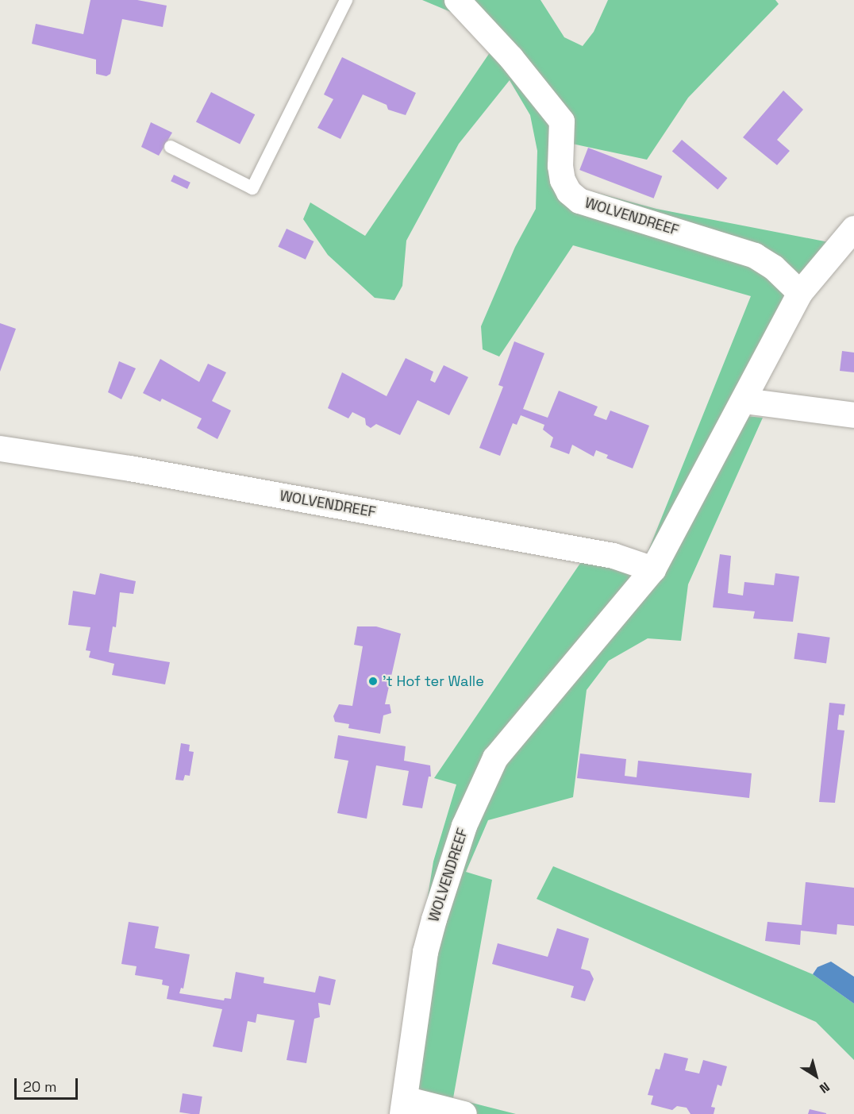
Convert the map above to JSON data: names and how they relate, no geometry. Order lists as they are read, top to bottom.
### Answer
{
  "streets": {
    "street": ["WOLVENDREEF"]
  },
  "places": ["'t Hof ter Walle"],
  "scale_bar": "20 m",
  "north": "bottom right"
}
